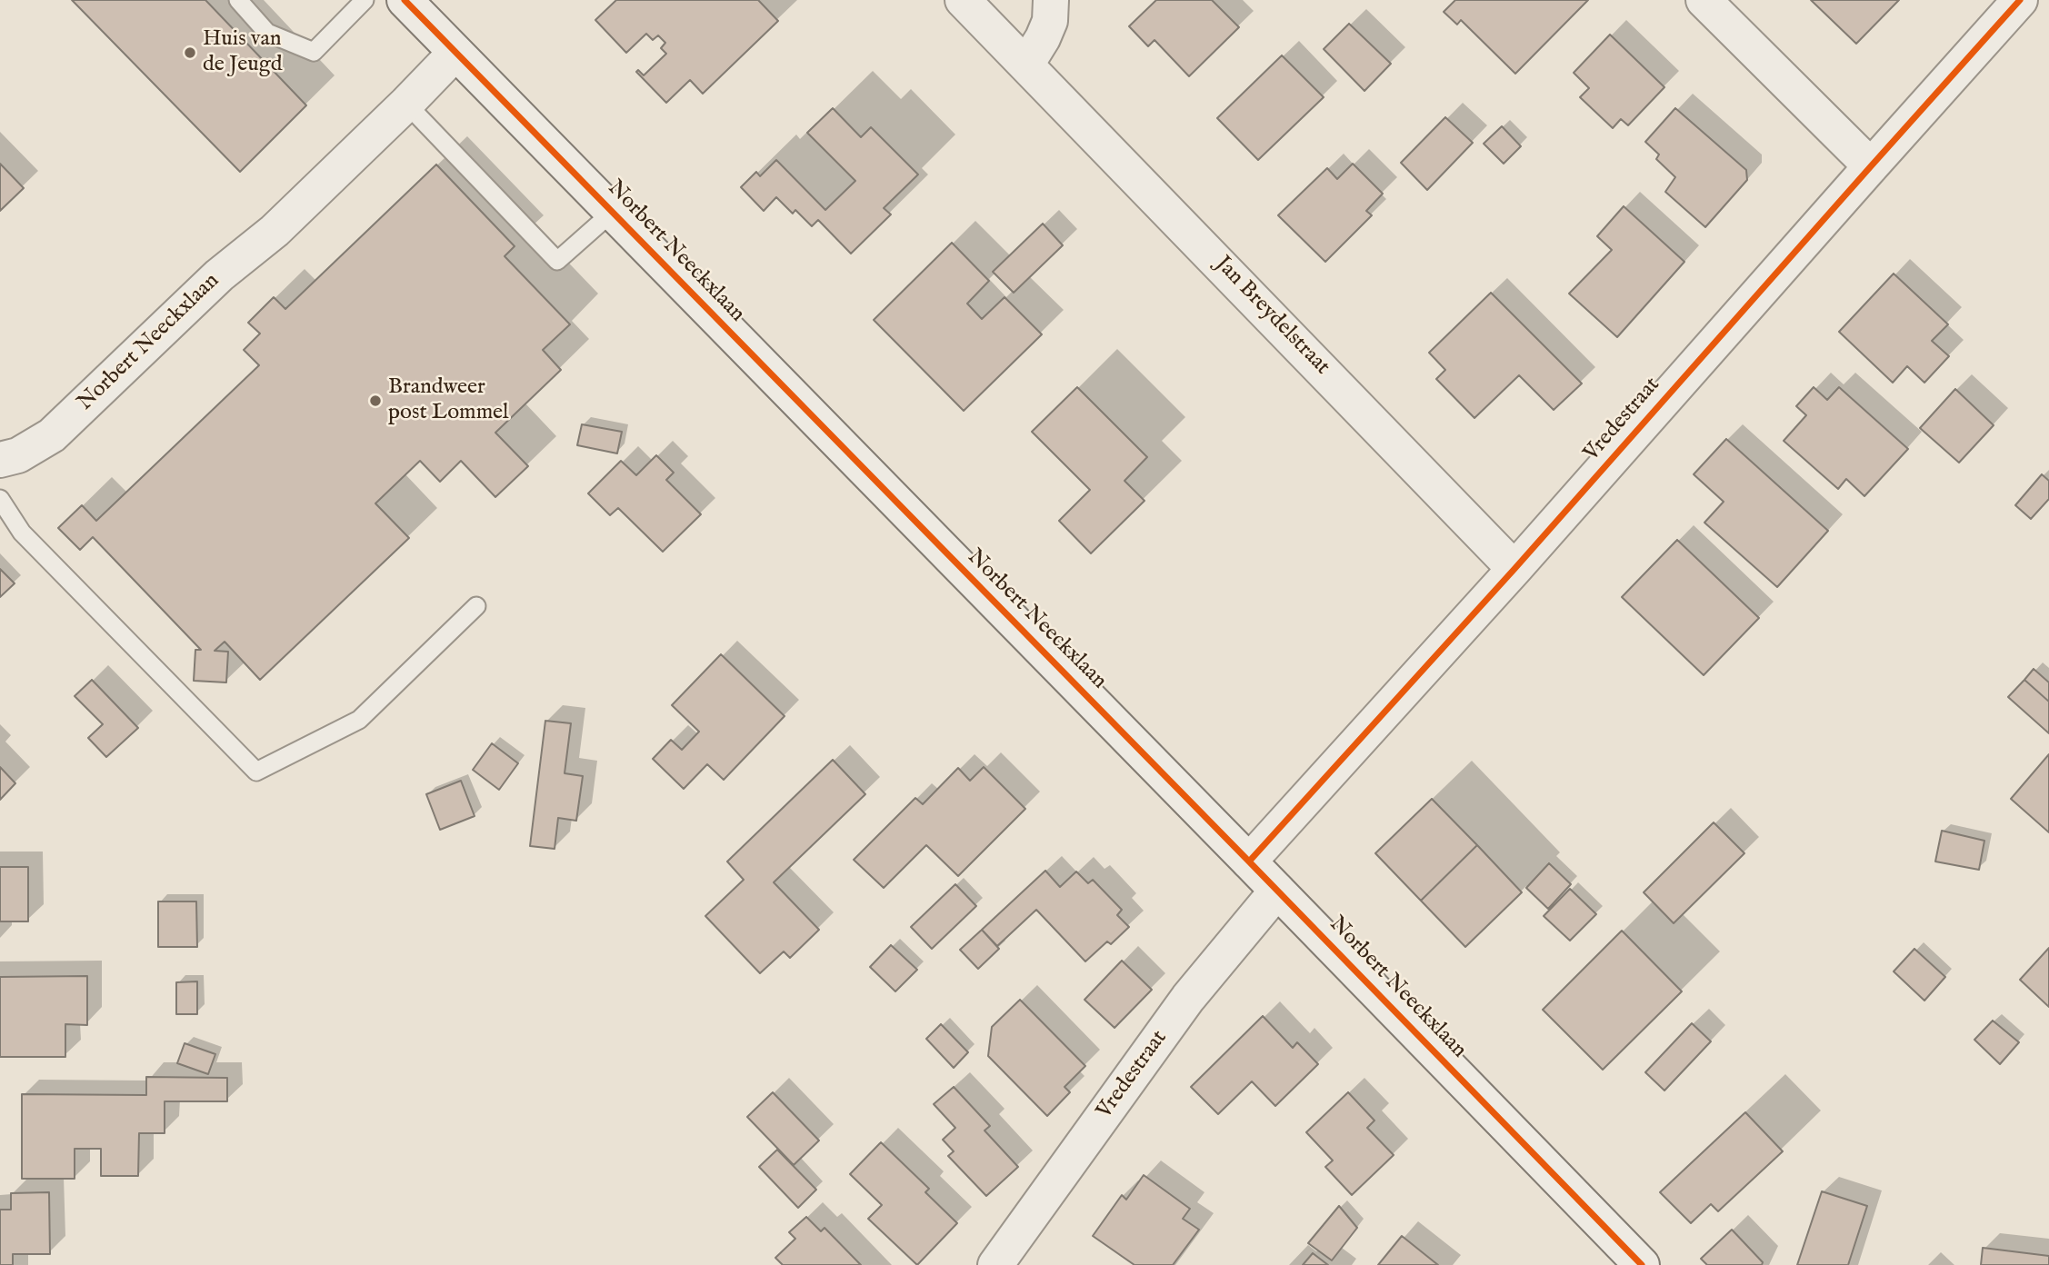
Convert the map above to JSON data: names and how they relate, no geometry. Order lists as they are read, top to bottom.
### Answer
{
  "streets": {
    "street": ["Norbert Neeckxlaan", "Jan Breydelstraat", "Vredestraat"]
  },
  "crossings": [
    ["Norbert Neeckxlaan", "Vredestraat"],
    ["Jan Breydelstraat", "Vredestraat"]
  ],
  "places": ["Huis van de Jeugd", "Brandweer post Lommel"]
}
